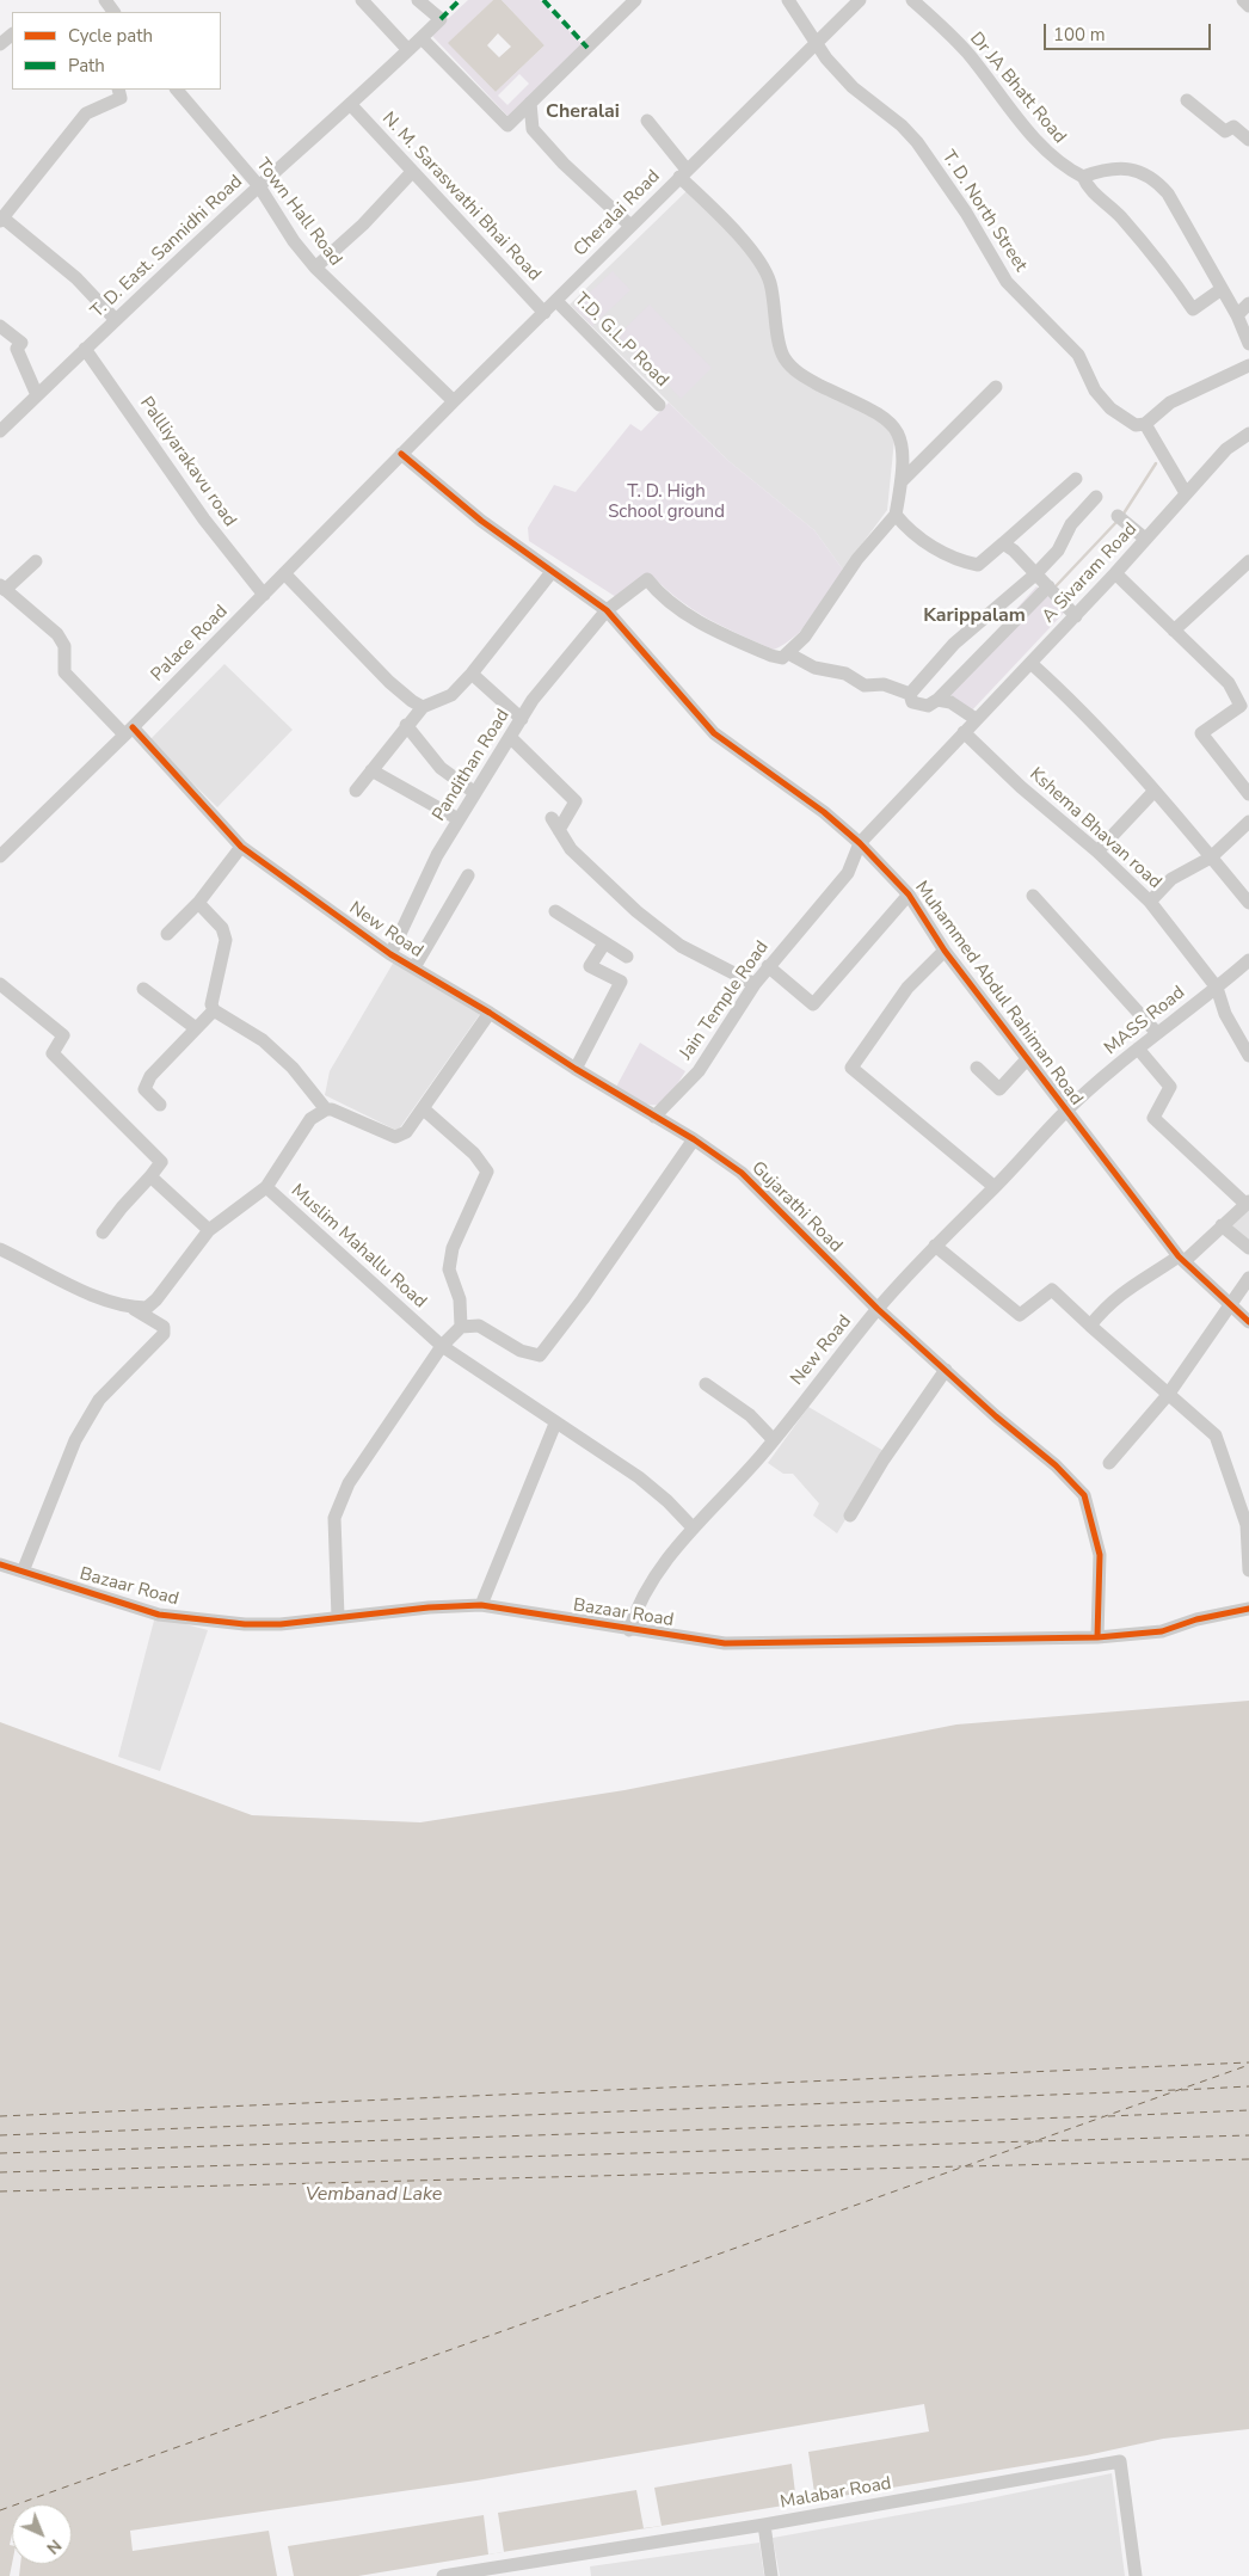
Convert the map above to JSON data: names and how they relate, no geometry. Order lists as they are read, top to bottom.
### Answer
{
  "streets": {
    "street": [
      "Dr JA Bhatt Road",
      "N. M. Saraswathi Bhai Road",
      "T. D. North Street",
      "Town Hall Road",
      "Cheralai Road",
      "T. D. East. Sannidhi Road",
      "T.D. G.L.P Road",
      "Pallliyarakavu road",
      "A Sivaram Road",
      "Palace Road",
      "Pandithan Road",
      "Kshema Bhavan road",
      "New Road",
      "Muhammed Abdul Rahiman Road",
      "Jain Temple Road",
      "MASS Road",
      "Gujarathi Road",
      "Muslim Mahallu Road",
      "Bazaar Road",
      "Malabar Road"
    ]
  },
  "crossings": [
    ["N. M. Saraswathi Bhai Road", "Cheralai Road"],
    ["N. M. Saraswathi Bhai Road", "T. D. East. Sannidhi Road"],
    ["T. D. North Street", "Cheralai Road"],
    ["Town Hall Road", "Cheralai Road"],
    ["Town Hall Road", "T. D. East. Sannidhi Road"],
    ["Cheralai Road", "T.D. G.L.P Road"],
    ["Cheralai Road", "Palace Road"],
    ["Cheralai Road", "Muhammed Abdul Rahiman Road"],
    ["T. D. East. Sannidhi Road", "Pallliyarakavu road"],
    ["Pallliyarakavu road", "Palace Road"],
    ["A Sivaram Road", "Kshema Bhavan road"],
    ["A Sivaram Road", "Muhammed Abdul Rahiman Road"],
    ["A Sivaram Road", "Jain Temple Road"],
    ["Palace Road", "New Road"],
    ["Palace Road", "Muhammed Abdul Rahiman Road"],
    ["Pandithan Road", "New Road"],
    ["Pandithan Road", "Muhammed Abdul Rahiman Road"],
    ["Kshema Bhavan road", "MASS Road"],
    ["New Road", "Muhammed Abdul Rahiman Road"],
    ["New Road", "Jain Temple Road"],
    ["New Road", "MASS Road"],
    ["New Road", "Gujarathi Road"],
    ["New Road", "Muslim Mahallu Road"],
    ["New Road", "Bazaar Road"],
    ["Muhammed Abdul Rahiman Road", "Jain Temple Road"],
    ["Muhammed Abdul Rahiman Road", "MASS Road"],
    ["Jain Temple Road", "Gujarathi Road"],
    ["Gujarathi Road", "Bazaar Road"]
  ],
  "districts": ["Cheralai", "Karippalam"],
  "water": ["Vembanad Lake"],
  "parks": ["T. D. High School ground"],
  "legend": ["Cycle path", "Path"],
  "scale_bar": "100 m",
  "north": "bottom right"
}
